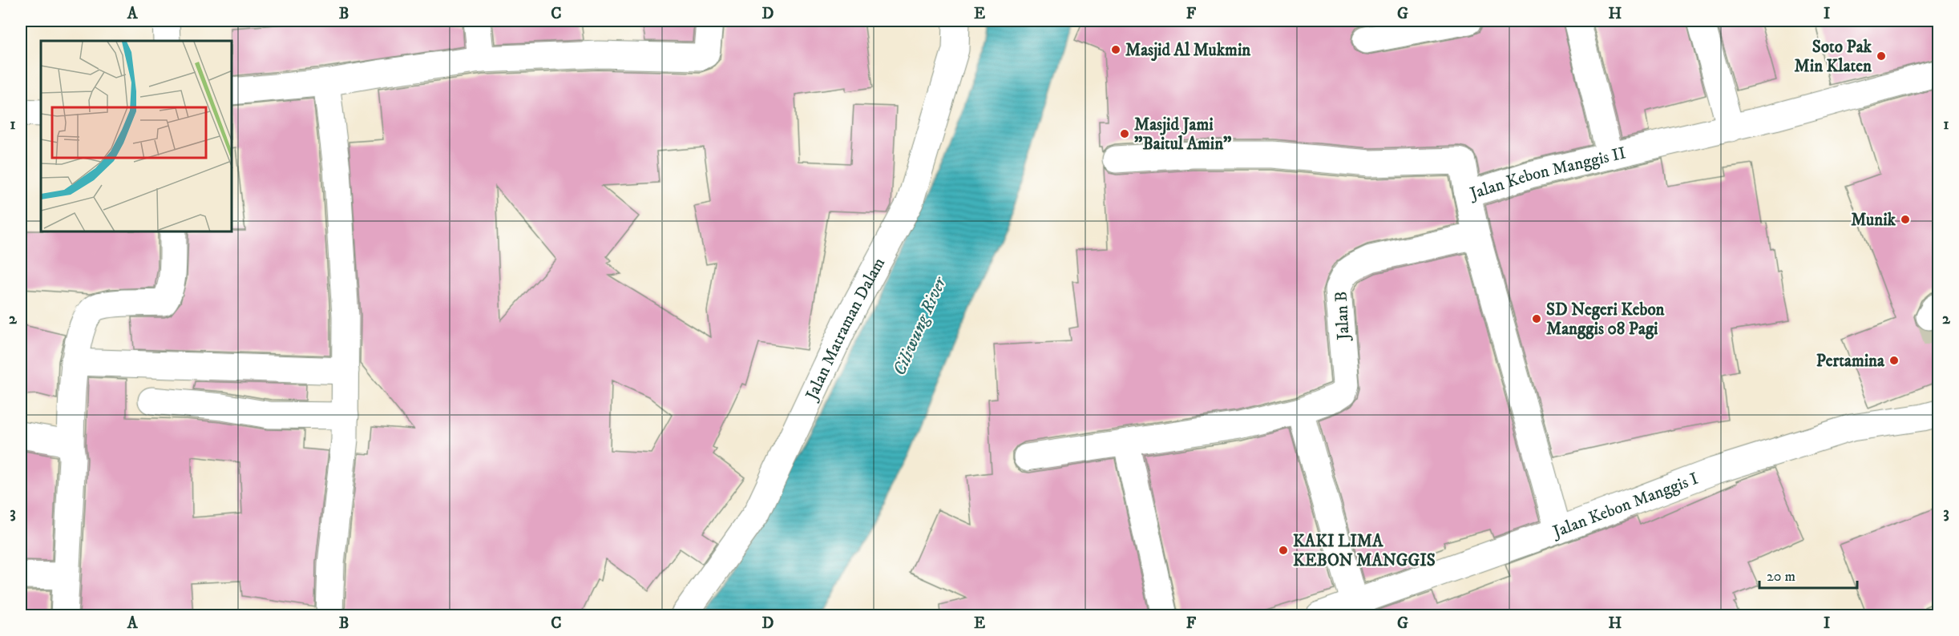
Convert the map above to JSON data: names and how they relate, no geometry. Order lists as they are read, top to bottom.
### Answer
{
  "streets": {
    "street": [
      "Jalan Kebon Manggis II",
      "Jalan B",
      "Jalan Matraman Dalam",
      "Jalan Kebon Manggis I"
    ]
  },
  "crossings": [
    ["Jalan Kebon Manggis II", "Jalan B"],
    ["Jalan Kebon Manggis II", "Jalan Kebon Manggis I"]
  ],
  "water": ["Ciliwung River"],
  "places": [
    "Masjid Al Mukmin",
    "Soto Pak Min Klaten",
    "Masjid Jami \"Baitul Amin\"",
    "Munik",
    "SD Negeri Kebon Manggis 08 Pagi",
    "Pertamina",
    "KAKI LIMA KEBON MANGGIS"
  ],
  "scale_bar": "20 m",
  "grid": {
    "columns": [
      "A",
      "B",
      "C",
      "D",
      "E",
      "F",
      "G",
      "H",
      "I"
    ],
    "rows": ["1", "2", "3"]
  }
}
